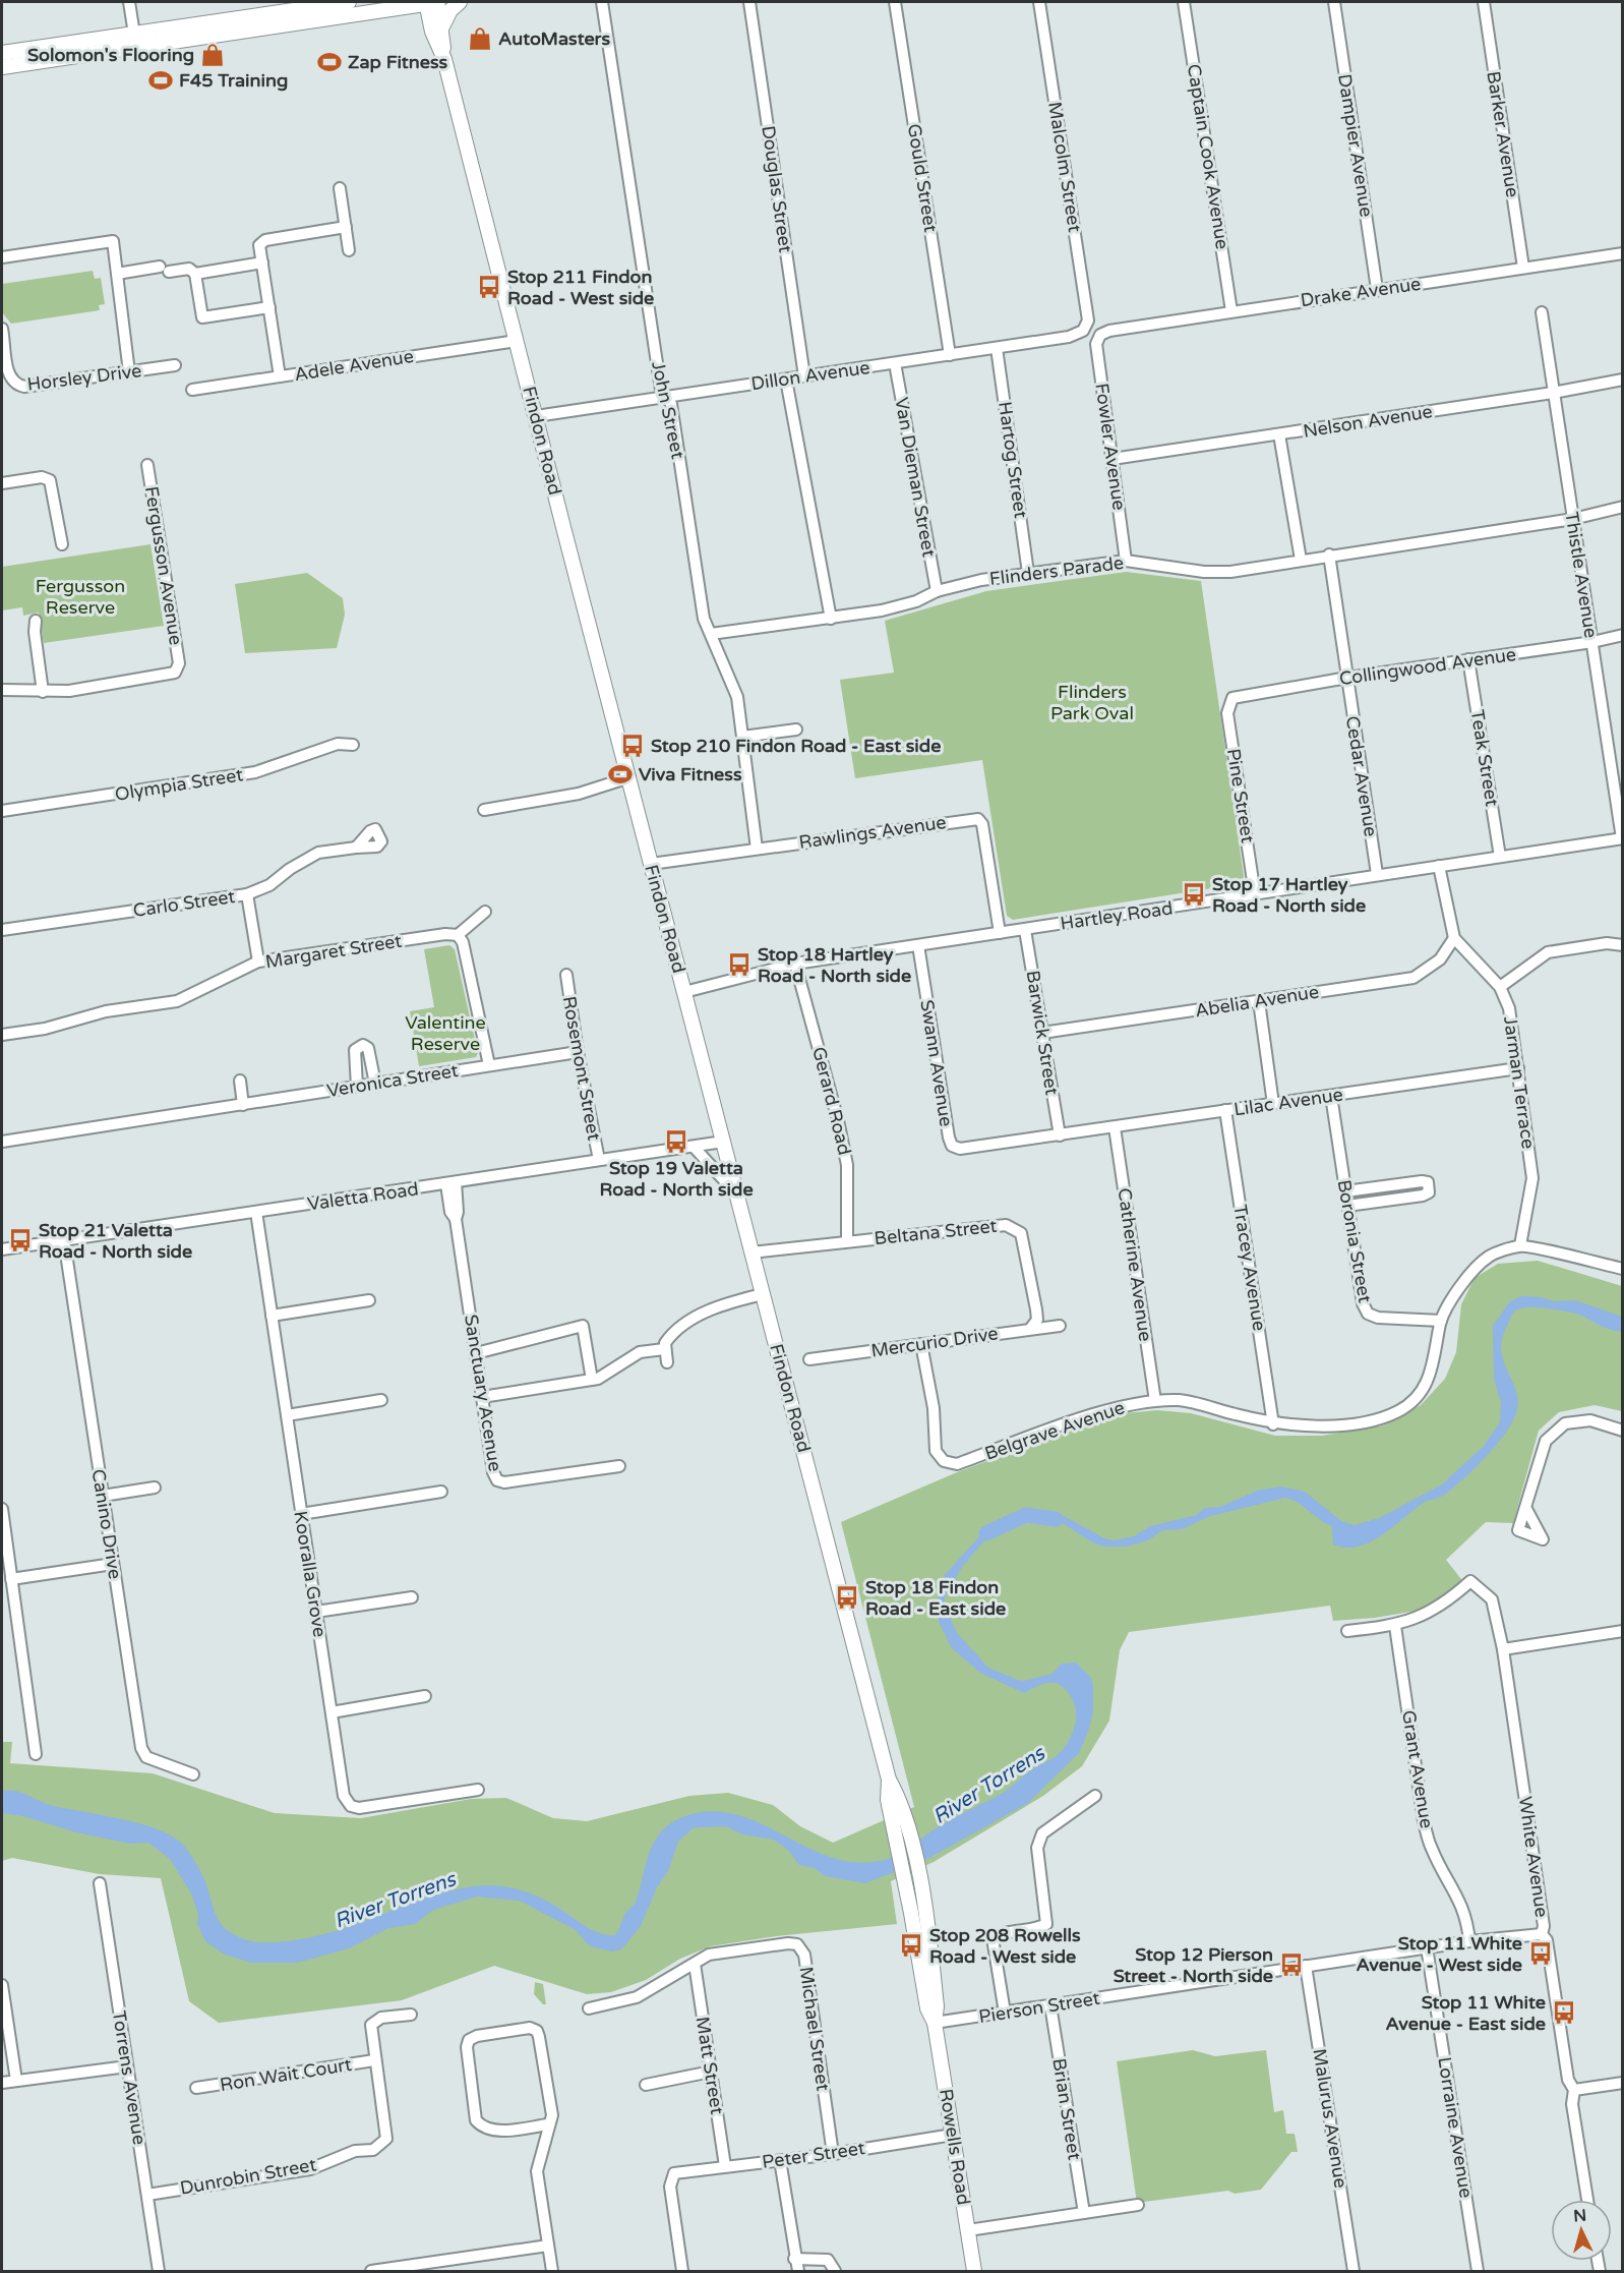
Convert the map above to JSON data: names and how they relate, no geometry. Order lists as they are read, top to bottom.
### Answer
{
  "streets": {
    "main road": ["Findon Road", "Rowells Road"],
    "street": [
      "Barker Avenue",
      "Dampier Avenue",
      "Captain Cook Avenue",
      "Malcolm Street",
      "Gould Street",
      "Douglas Street",
      "Drake Avenue",
      "Adele Avenue",
      "Dillon Avenue",
      "Horsley Drive",
      "John Street",
      "Nelson Avenue",
      "Fowler Avenue",
      "Hartog Street",
      "Van Dieman Street",
      "Fergusson Avenue",
      "Flinders Parade",
      "Thistle Avenue",
      "Collingwood Avenue",
      "Teak Street",
      "Cedar Avenue",
      "Olympia Street",
      "Pine Street",
      "Rawlings Avenue",
      "Carlo Street",
      "Hartley Road",
      "Margaret Street",
      "Abelia Avenue",
      "Barwick Street",
      "Swann Avenue",
      "Rosemont Street",
      "Veronica Street",
      "Jarman Terrace",
      "Gerard Road",
      "Lilac Avenue",
      "Valetta Road",
      "Beltana Street",
      "Boronia Street",
      "Catherine Avenue",
      "Tracey Avenue",
      "Mercurio Drive",
      "Sanctuary Acenue",
      "Belgrave Avenue",
      "Canino Drive",
      "Kooralla Grove",
      "Grant Avenue",
      "White Avenue",
      "Pierson Street",
      "Michael Street",
      "Matt Street",
      "Ron Wait Court",
      "Torrens Avenue",
      "Brian Street",
      "Malurus Avenue",
      "Lorraine Avenue",
      "Peter Street",
      "Dunrobin Street"
    ]
  },
  "crossings": [
    ["Barker Avenue", "Drake Avenue"],
    ["Dampier Avenue", "Drake Avenue"],
    ["Captain Cook Avenue", "Drake Avenue"],
    ["Malcolm Street", "Dillon Avenue"],
    ["Gould Street", "Dillon Avenue"],
    ["Douglas Street", "Dillon Avenue"],
    ["Drake Avenue", "Fowler Avenue"],
    ["Adele Avenue", "Findon Road"],
    ["Dillon Avenue", "John Street"],
    ["Dillon Avenue", "Findon Road"],
    ["Dillon Avenue", "Hartog Street"],
    ["Dillon Avenue", "Van Dieman Street"],
    ["John Street", "Flinders Parade"],
    ["John Street", "Rawlings Avenue"],
    ["Nelson Avenue", "Fowler Avenue"],
    ["Nelson Avenue", "Thistle Avenue"],
    ["Findon Road", "Rawlings Avenue"],
    ["Findon Road", "Hartley Road"],
    ["Findon Road", "Valetta Road"],
    ["Findon Road", "Beltana Street"],
    ["Findon Road", "Rowells Road"],
    ["Fowler Avenue", "Flinders Parade"],
    ["Hartog Street", "Flinders Parade"],
    ["Van Dieman Street", "Flinders Parade"],
    ["Flinders Parade", "Thistle Avenue"],
    ["Flinders Parade", "Cedar Avenue"],
    ["Thistle Avenue", "Collingwood Avenue"],
    ["Thistle Avenue", "Hartley Road"],
    ["Collingwood Avenue", "Teak Street"],
    ["Collingwood Avenue", "Cedar Avenue"],
    ["Collingwood Avenue", "Pine Street"],
    ["Teak Street", "Hartley Road"],
    ["Cedar Avenue", "Hartley Road"],
    ["Pine Street", "Hartley Road"],
    ["Rawlings Avenue", "Hartley Road"],
    ["Hartley Road", "Barwick Street"],
    ["Hartley Road", "Swann Avenue"],
    ["Hartley Road", "Gerard Road"],
    ["Abelia Avenue", "Barwick Street"],
    ["Abelia Avenue", "Jarman Terrace"],
    ["Barwick Street", "Swann Avenue"],
    ["Barwick Street", "Lilac Avenue"],
    ["Swann Avenue", "Lilac Avenue"],
    ["Rosemont Street", "Veronica Street"],
    ["Rosemont Street", "Valetta Road"],
    ["Jarman Terrace", "Lilac Avenue"],
    ["Jarman Terrace", "Belgrave Avenue"],
    ["Gerard Road", "Beltana Street"],
    ["Lilac Avenue", "Boronia Street"],
    ["Lilac Avenue", "Catherine Avenue"],
    ["Lilac Avenue", "Tracey Avenue"],
    ["Valetta Road", "Sanctuary Acenue"],
    ["Valetta Road", "Canino Drive"],
    ["Valetta Road", "Kooralla Grove"],
    ["Beltana Street", "Mercurio Drive"],
    ["Boronia Street", "Belgrave Avenue"],
    ["Catherine Avenue", "Belgrave Avenue"],
    ["Tracey Avenue", "Belgrave Avenue"],
    ["Mercurio Drive", "Belgrave Avenue"],
    ["Grant Avenue", "White Avenue"],
    ["Grant Avenue", "Pierson Street"],
    ["White Avenue", "Pierson Street"],
    ["Pierson Street", "Brian Street"],
    ["Pierson Street", "Malurus Avenue"],
    ["Pierson Street", "Lorraine Avenue"],
    ["Pierson Street", "Rowells Road"],
    ["Michael Street", "Matt Street"],
    ["Michael Street", "Peter Street"],
    ["Matt Street", "Peter Street"],
    ["Ron Wait Court", "Dunrobin Street"],
    ["Torrens Avenue", "Dunrobin Street"],
    ["Rowells Road", "Peter Street"]
  ],
  "water": ["River Torrens"],
  "parks": ["Fergusson Reserve", "Flinders Park Oval", "Valentine Reserve"],
  "places": {
    "shop": ["AutoMasters", "Solomon's Flooring"],
    "sports": ["Zap Fitness", "F45 Training", "Viva Fitness"],
    "bus stop": [
      "Stop 211 Findon Road - West side",
      "Stop 210 Findon Road - East side",
      "Stop 17 Hartley Road - North side",
      "Stop 18 Hartley Road - North side",
      "Stop 19 Valetta Road - North side",
      "Stop 21 Valetta Road - North side",
      "Stop 18 Findon Road - East side",
      "Stop 208 Rowells Road - West side",
      "Stop 11 White Avenue - West side",
      "Stop 12 Pierson Street - North side",
      "Stop 11 White Avenue - East side"
    ]
  },
  "north": "top"
}
